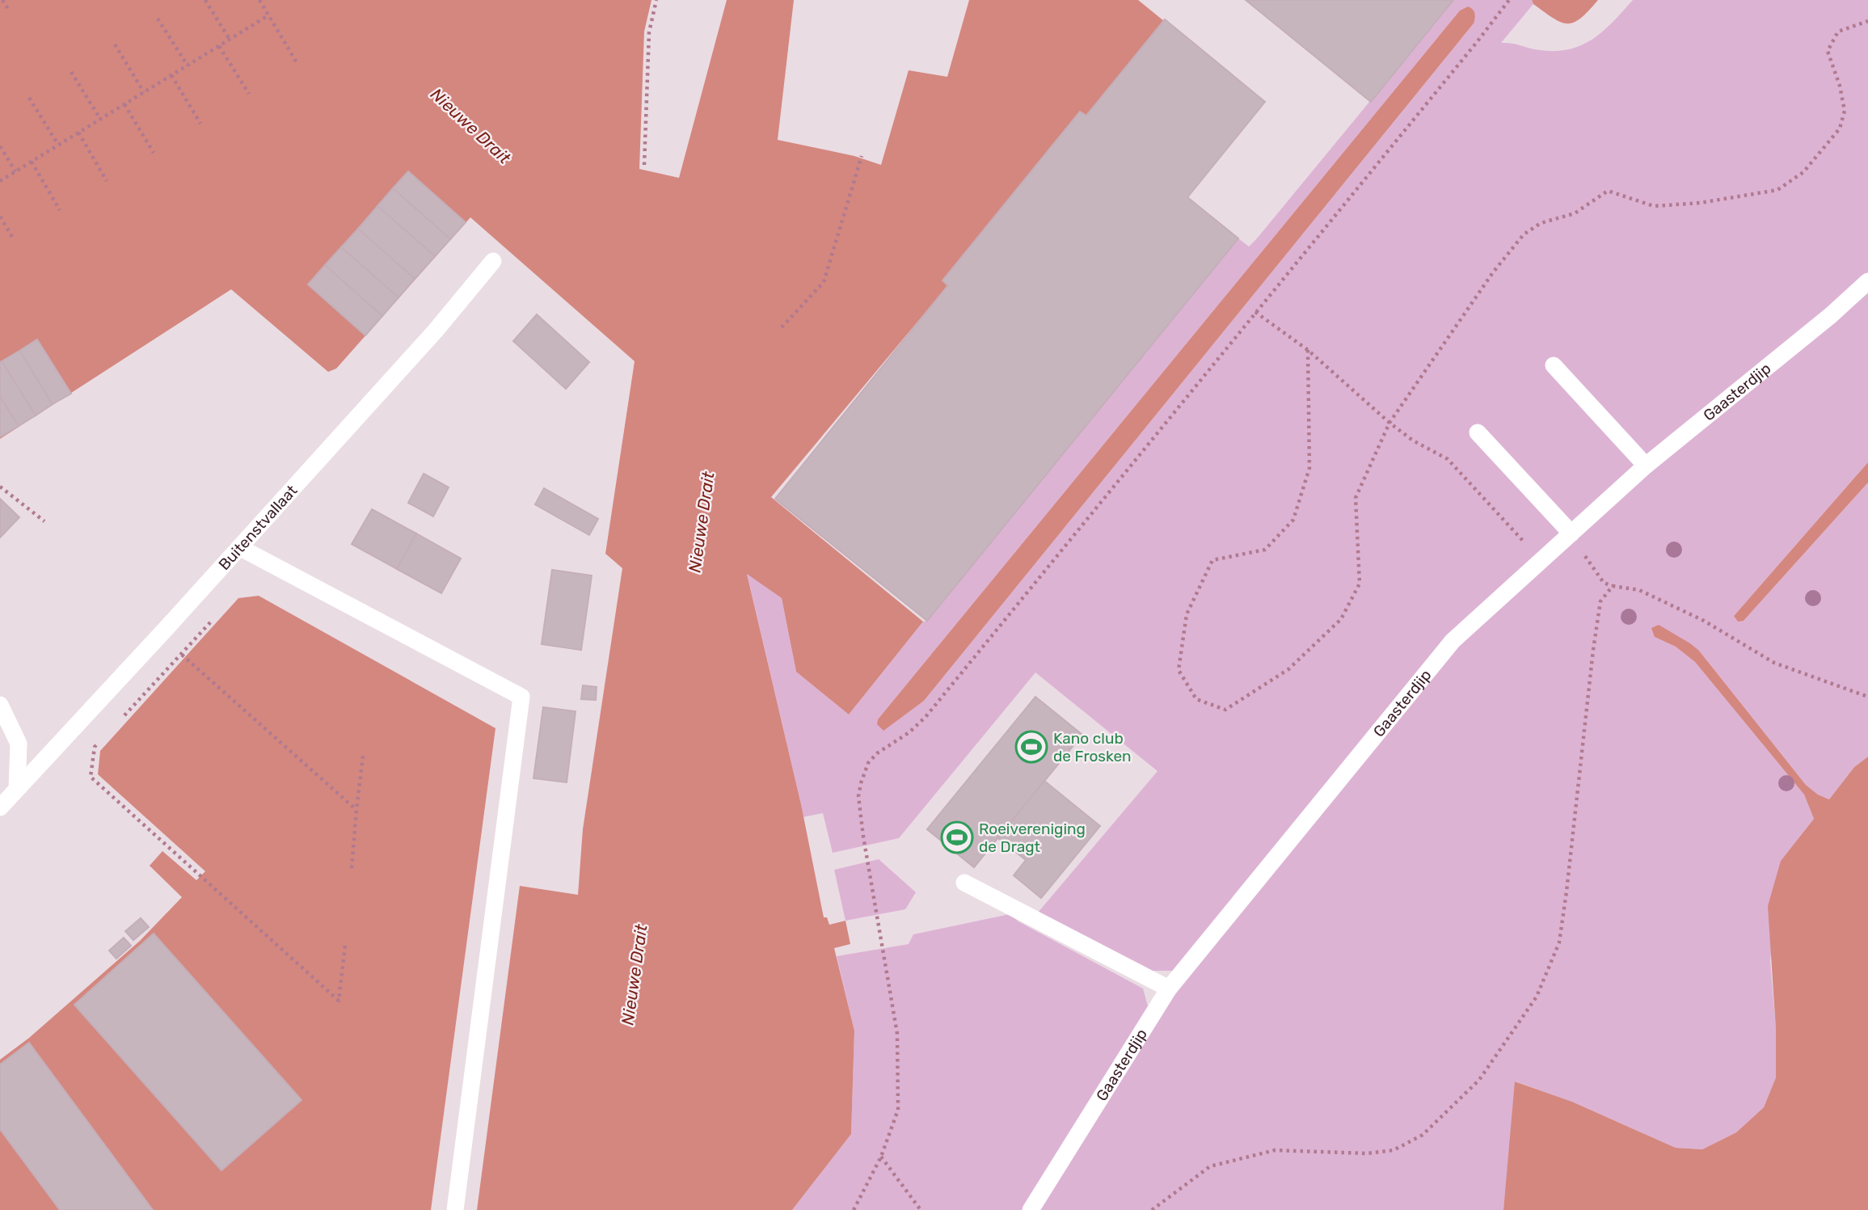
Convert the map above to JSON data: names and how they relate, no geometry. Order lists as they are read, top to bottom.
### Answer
{
  "streets": {
    "street": ["Gaasterdjip", "Buitenstvallaat"]
  },
  "water": ["Nieuwe Drait"],
  "places": {
    "sports": ["Kano club de Frosken", "Roeivereniging de Dragt"]
  }
}
